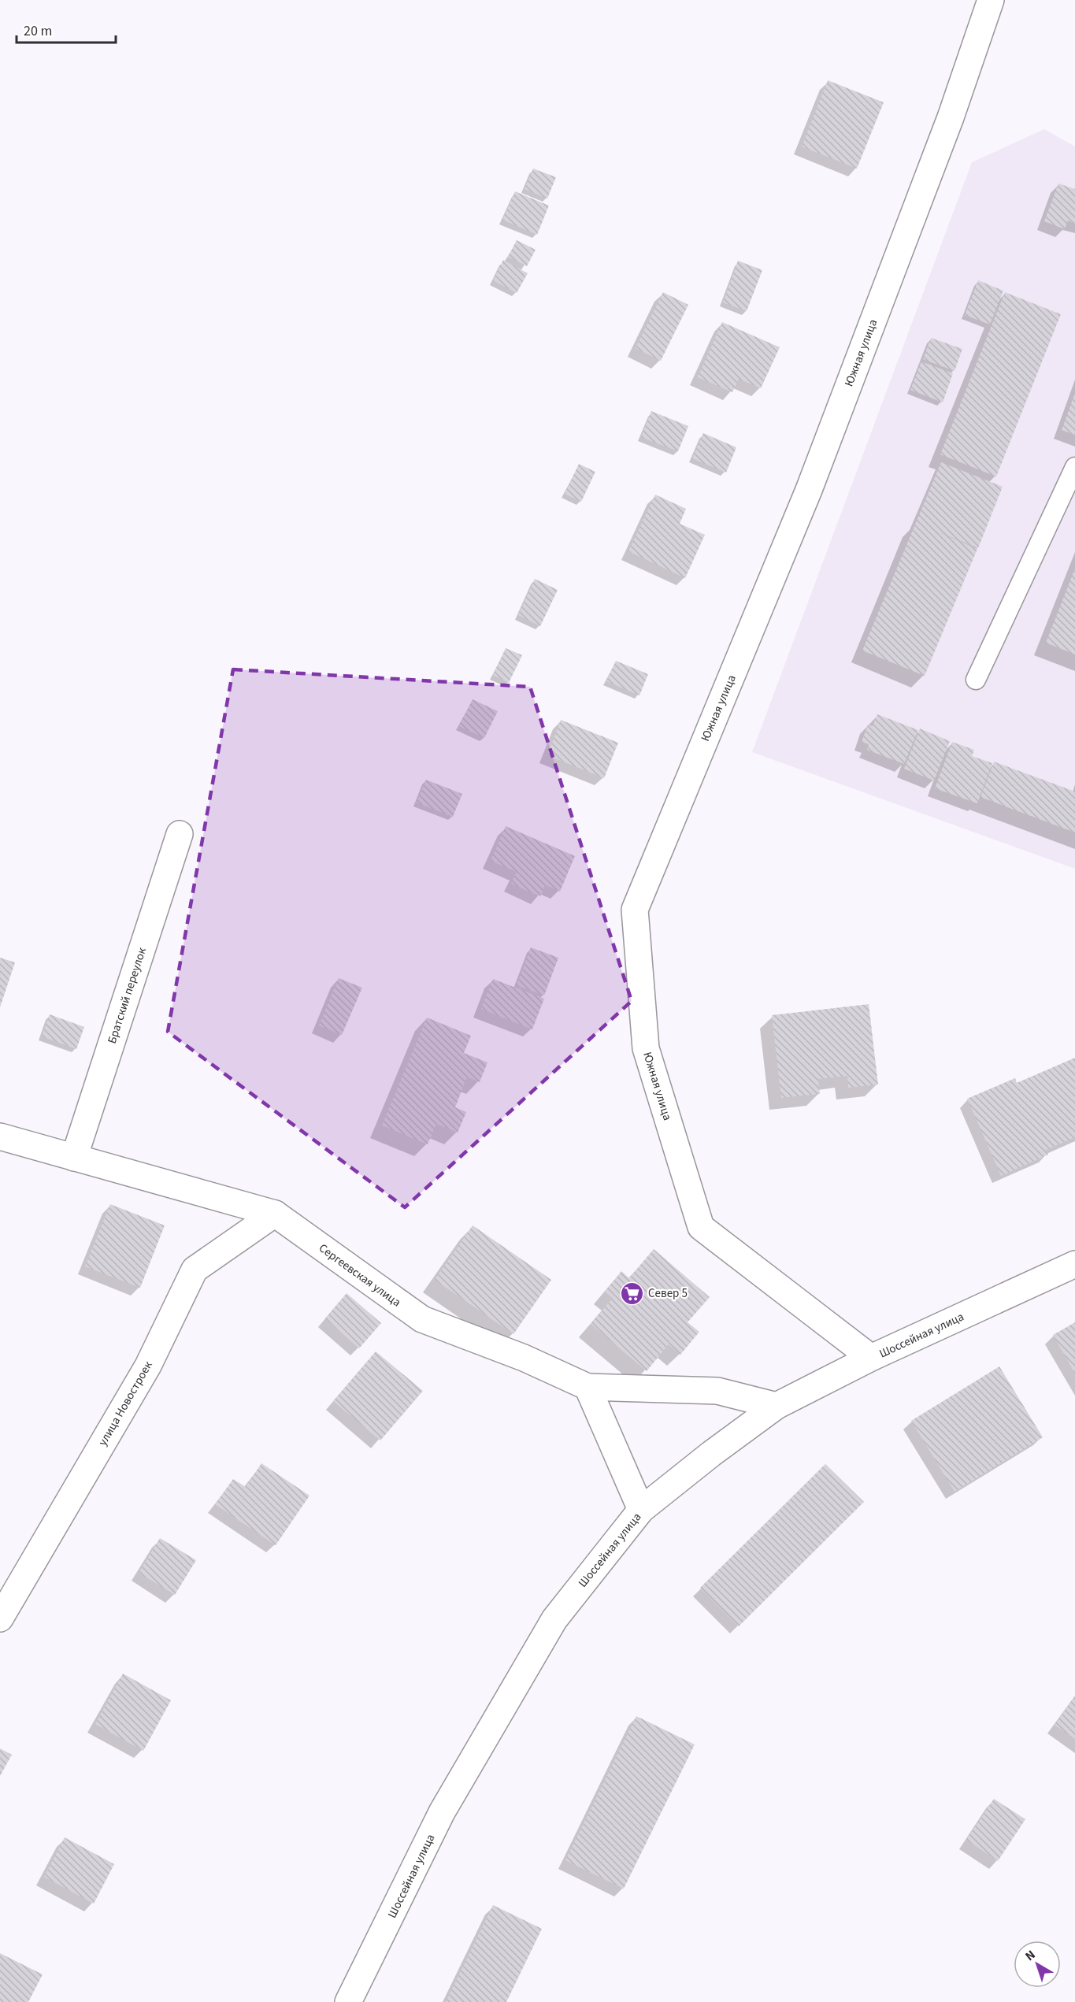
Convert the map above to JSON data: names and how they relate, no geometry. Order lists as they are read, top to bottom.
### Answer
{
  "streets": {
    "street": [
      "Южная улица",
      "Братский переулок",
      "Сергеевская улица",
      "Шоссейная улица",
      "улица Новостроек"
    ]
  },
  "crossings": [
    ["Южная улица", "Шоссейная улица"],
    ["Братский переулок", "Сергеевская улица"],
    ["Сергеевская улица", "улица Новостроек"]
  ],
  "places": {
    "supermarket": ["Север 5"]
  },
  "scale_bar": "20 m",
  "north": "top left"
}
